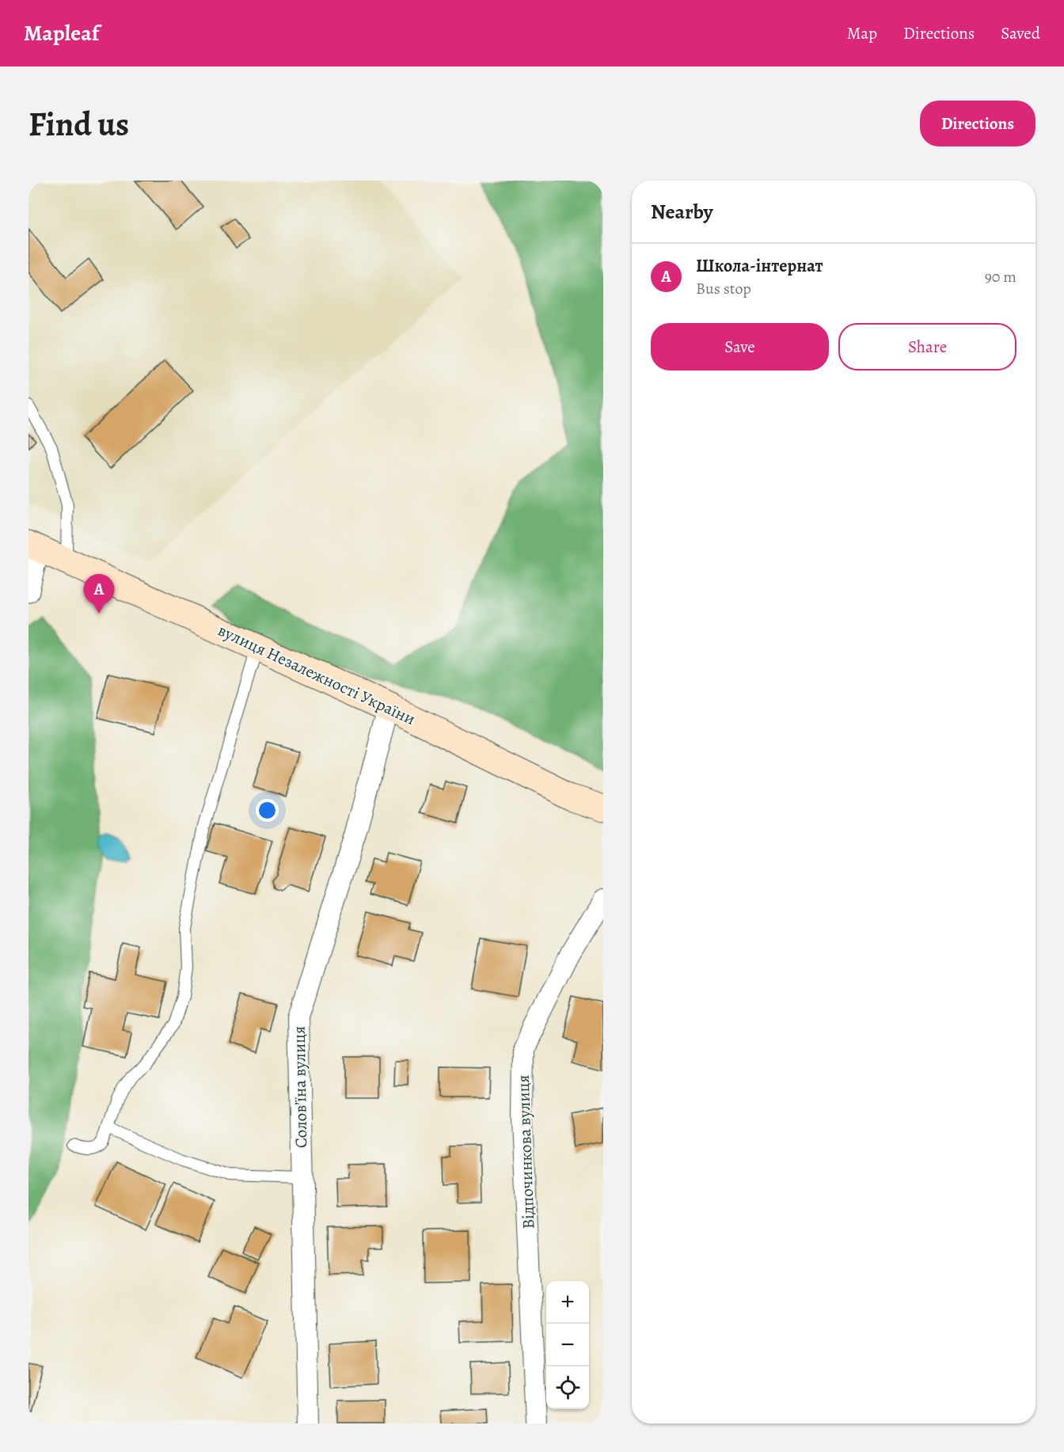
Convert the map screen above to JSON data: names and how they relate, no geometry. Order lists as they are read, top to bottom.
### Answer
{
  "streets": {
    "main road": ["вулиця Незалежності України"],
    "street": ["Соловʼїна вулиця", "Відпочинкова вулиця"]
  },
  "crossings": [
    ["вулиця Незалежності України", "Соловʼїна вулиця"]
  ],
  "page": {
    "header": "Mapleaf",
    "nav": ["Map", "Directions", "Saved"],
    "buttons": [
      "Directions",
      ["Save", "Share"]
    ],
    "title": "Find us",
    "heading": "Nearby",
    "list": [
      {
        "mark": "A",
        "name": "Школа-інтернат",
        "note": "Bus stop",
        "value": "90 m"
      }
    ],
    "pins": "A",
    "map_buttons": ["+", "−"]
  }
}
